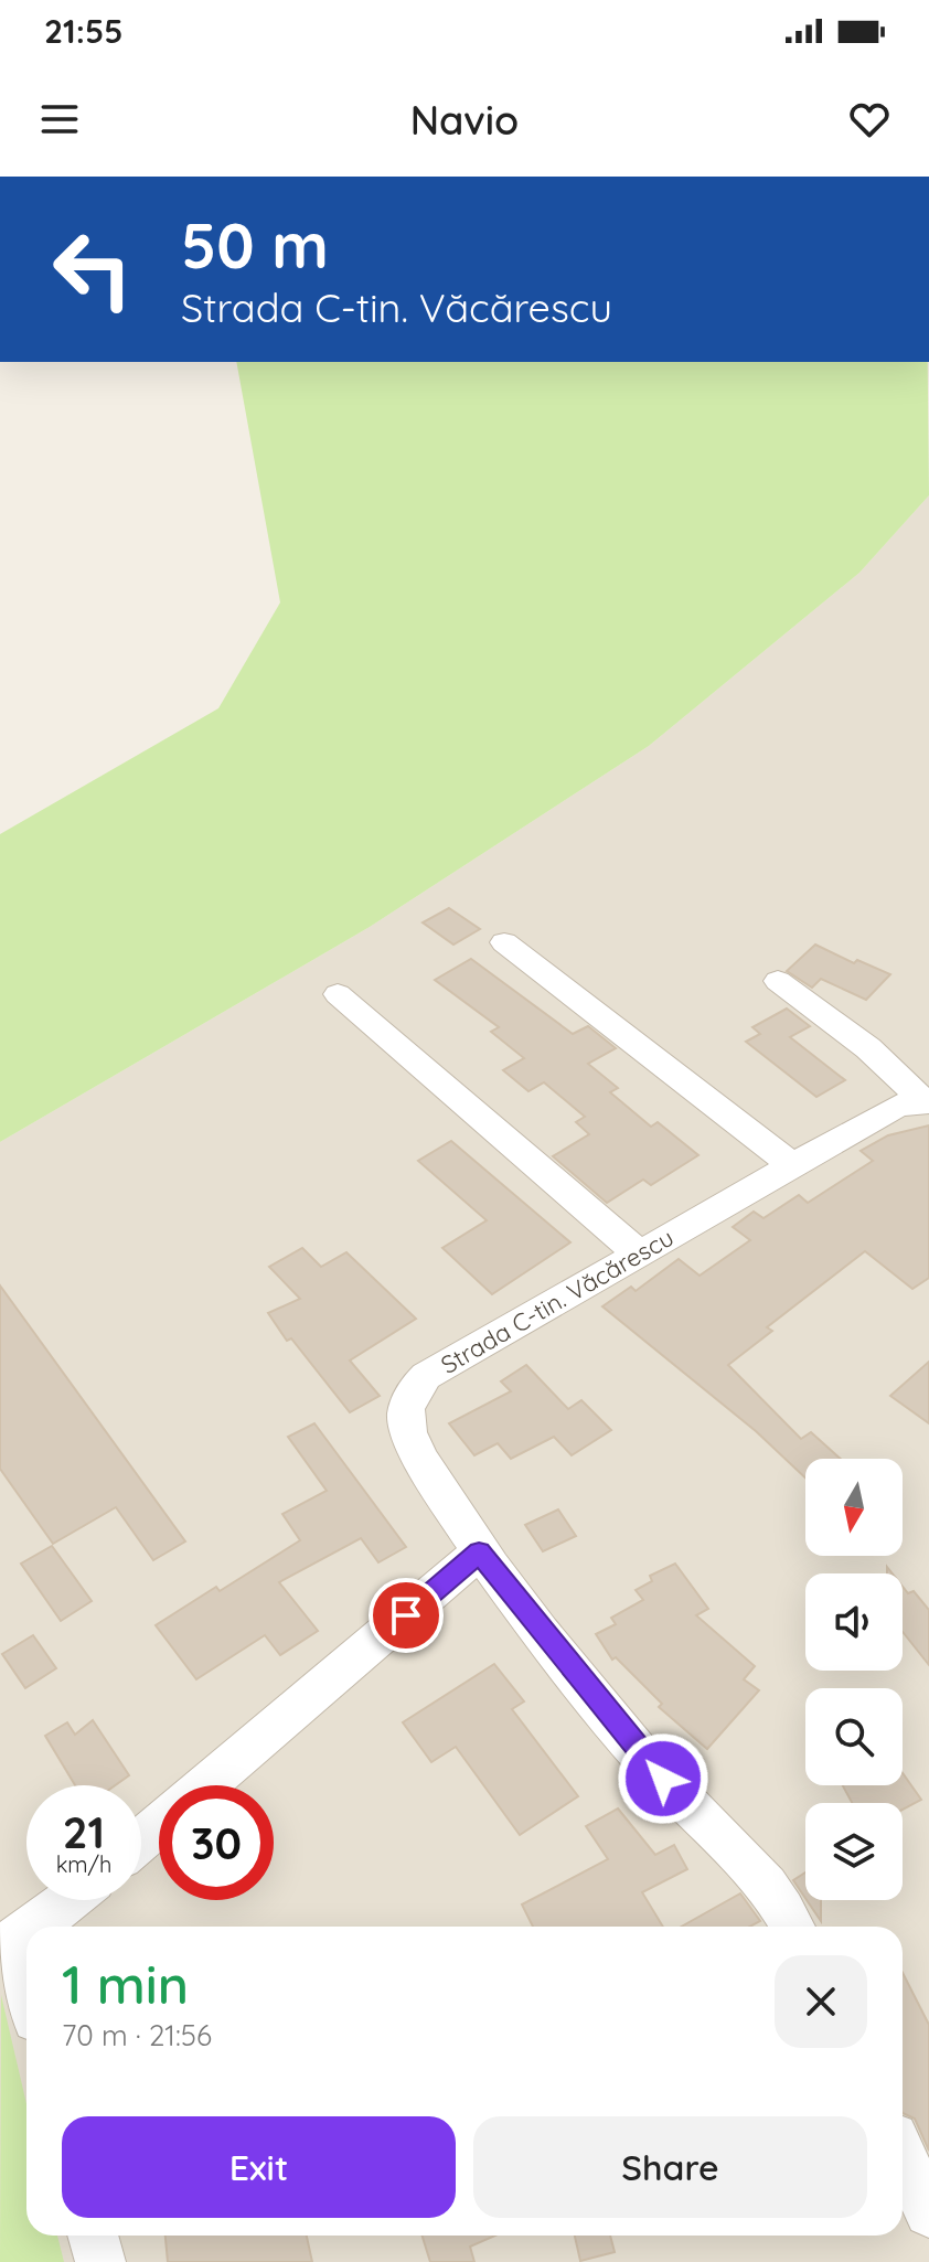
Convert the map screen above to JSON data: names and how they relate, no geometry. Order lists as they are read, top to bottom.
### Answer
{
  "streets": {
    "street": ["Strada C-tin. Văcărescu"]
  },
  "north": "bottom",
  "page": {
    "status": "21:55",
    "header": "Navio",
    "turn": ["50 m", "Strada C-tin. Văcărescu"],
    "speed": "21 km/h",
    "limit": "30",
    "heading": ["1 min", "70 m · 21:56"],
    "buttons": ["Exit", "Share"]
  }
}
